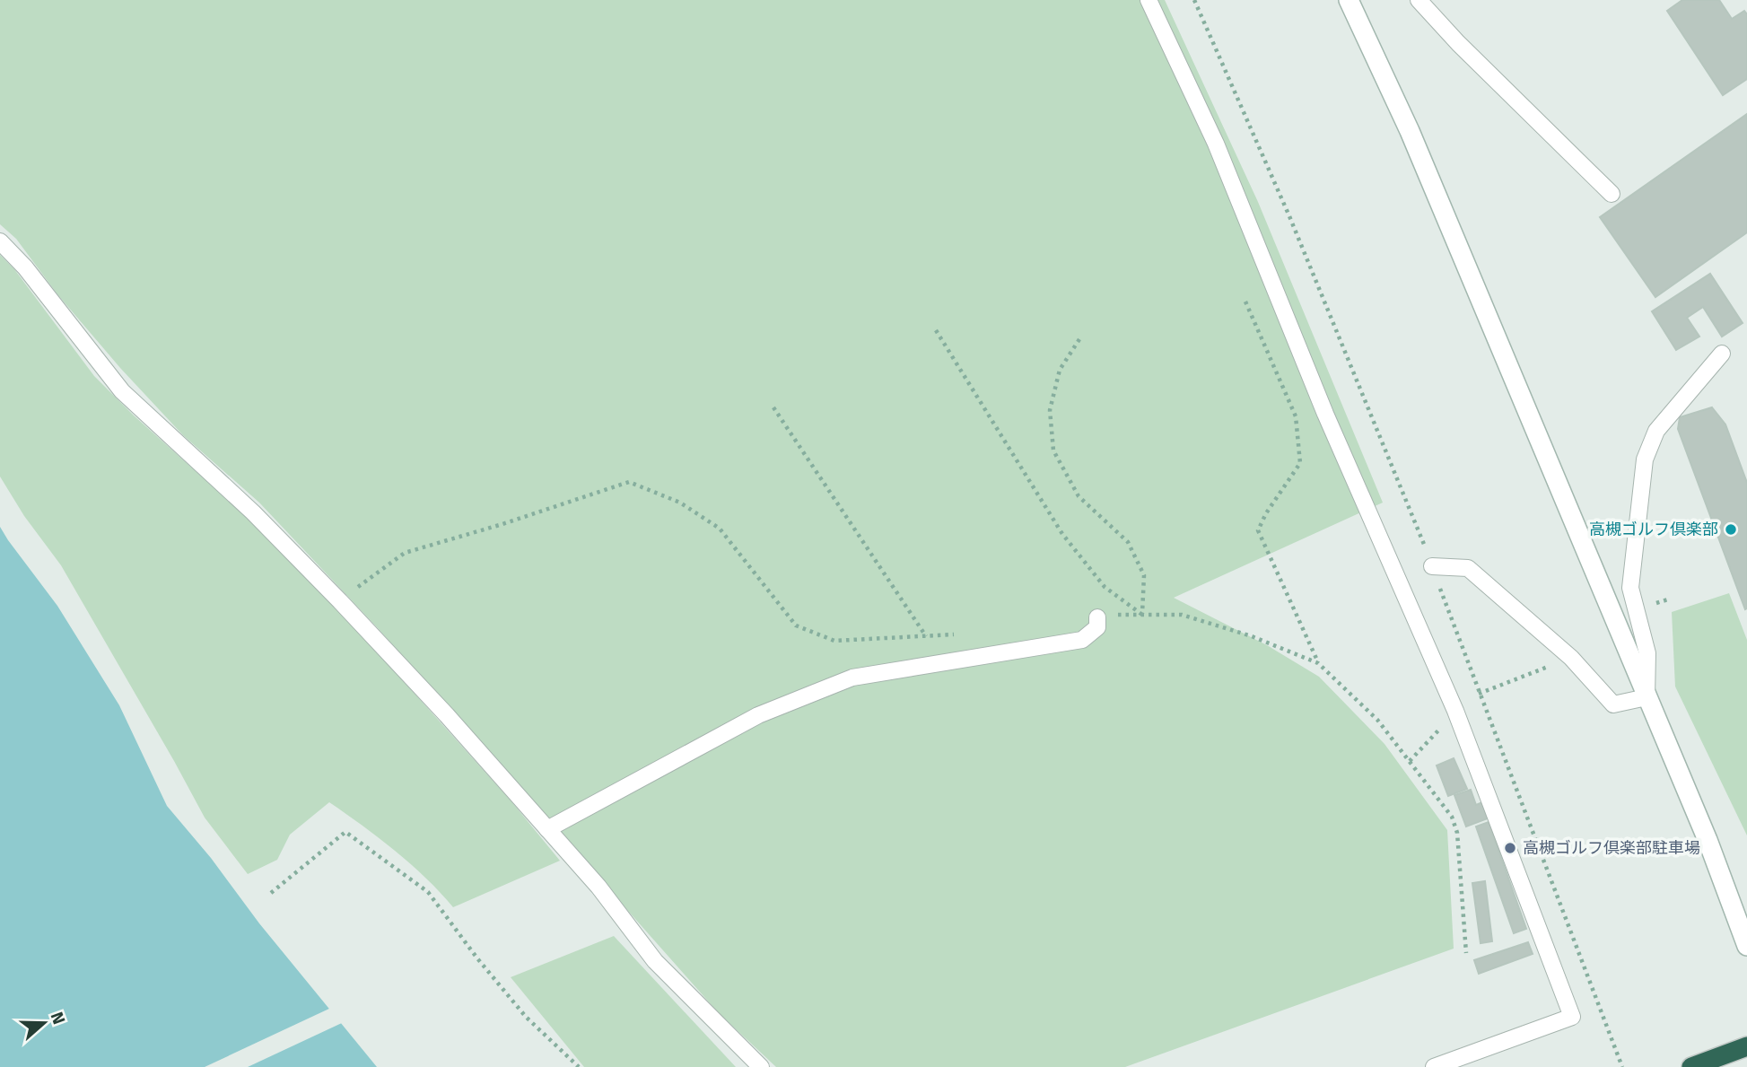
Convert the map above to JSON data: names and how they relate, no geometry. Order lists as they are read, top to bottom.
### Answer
{
  "places": ["高槻ゴルフ倶楽部", "高槻ゴルフ倶楽部駐車場"],
  "north": "right"
}
